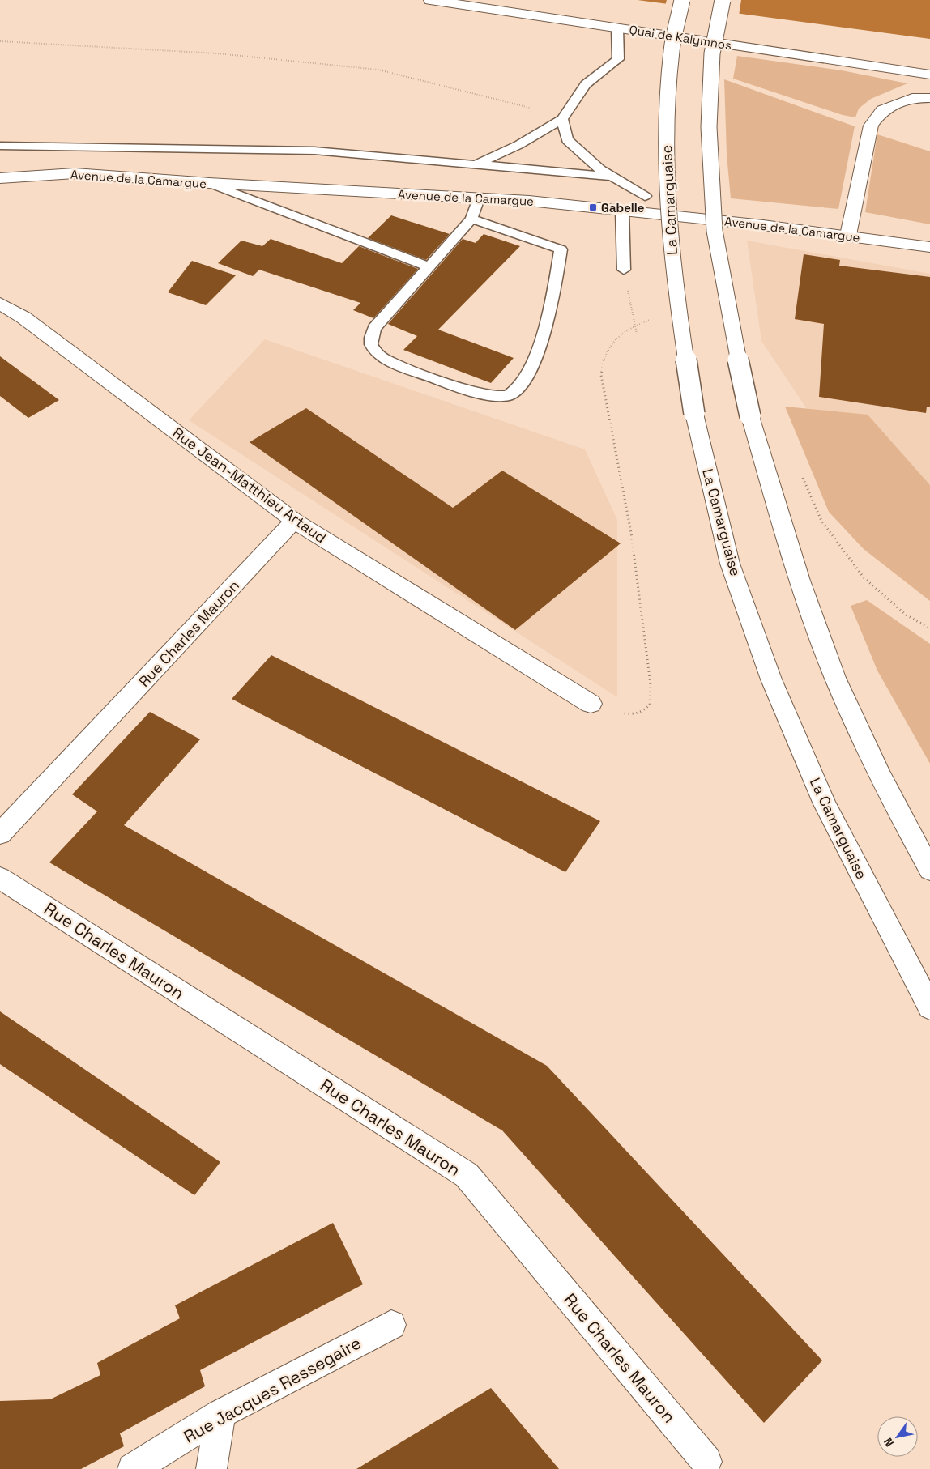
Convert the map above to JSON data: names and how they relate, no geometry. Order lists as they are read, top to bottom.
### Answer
{
  "streets": {
    "main road": [
      "Quai de Kalymnos",
      "Avenue de la Camargue",
      "La Camarguaise",
      "Rue Jean-Matthieu Artaud",
      "Rue Charles Mauron",
      "Rue Jacques Ressegaire"
    ]
  },
  "crossings": [
    ["Rue Jean-Matthieu Artaud", "Rue Charles Mauron"]
  ],
  "places": {
    "transit": ["Gabelle"]
  },
  "north": "bottom left"
}
